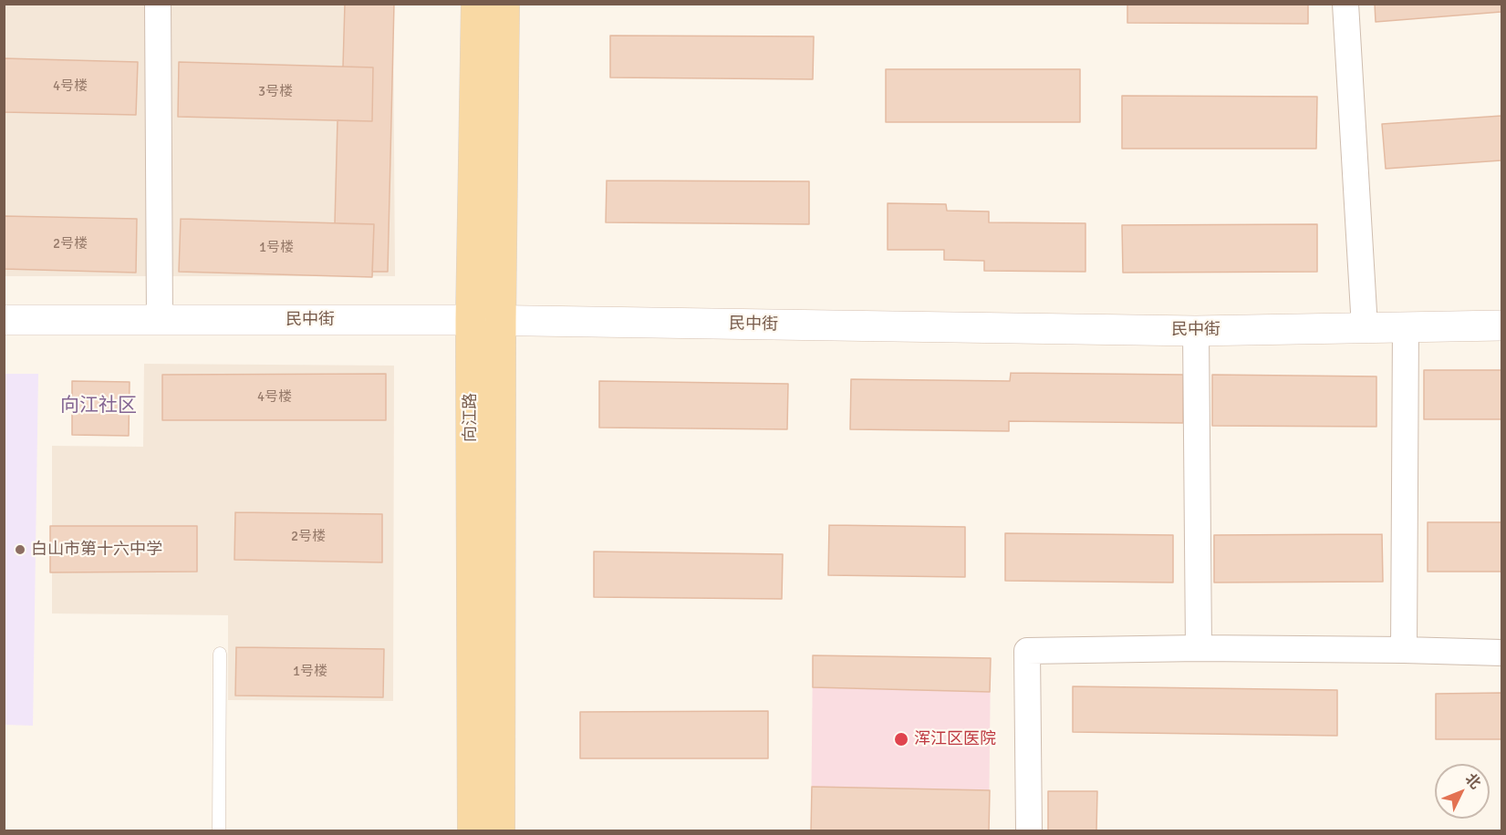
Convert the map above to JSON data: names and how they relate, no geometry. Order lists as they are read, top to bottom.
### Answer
{
  "streets": {
    "main road": ["向江路"],
    "street": ["民中街"]
  },
  "crossings": [
    ["民中街", "向江路"]
  ],
  "districts": ["向江社区"],
  "places": ["白山市第十六中学", "浑江区医院"],
  "house_numbers": [
    "4号楼",
    "3号楼",
    "2号楼",
    "1号楼",
    "4号楼",
    "2号楼",
    "1号楼"
  ],
  "north": "top right"
}
